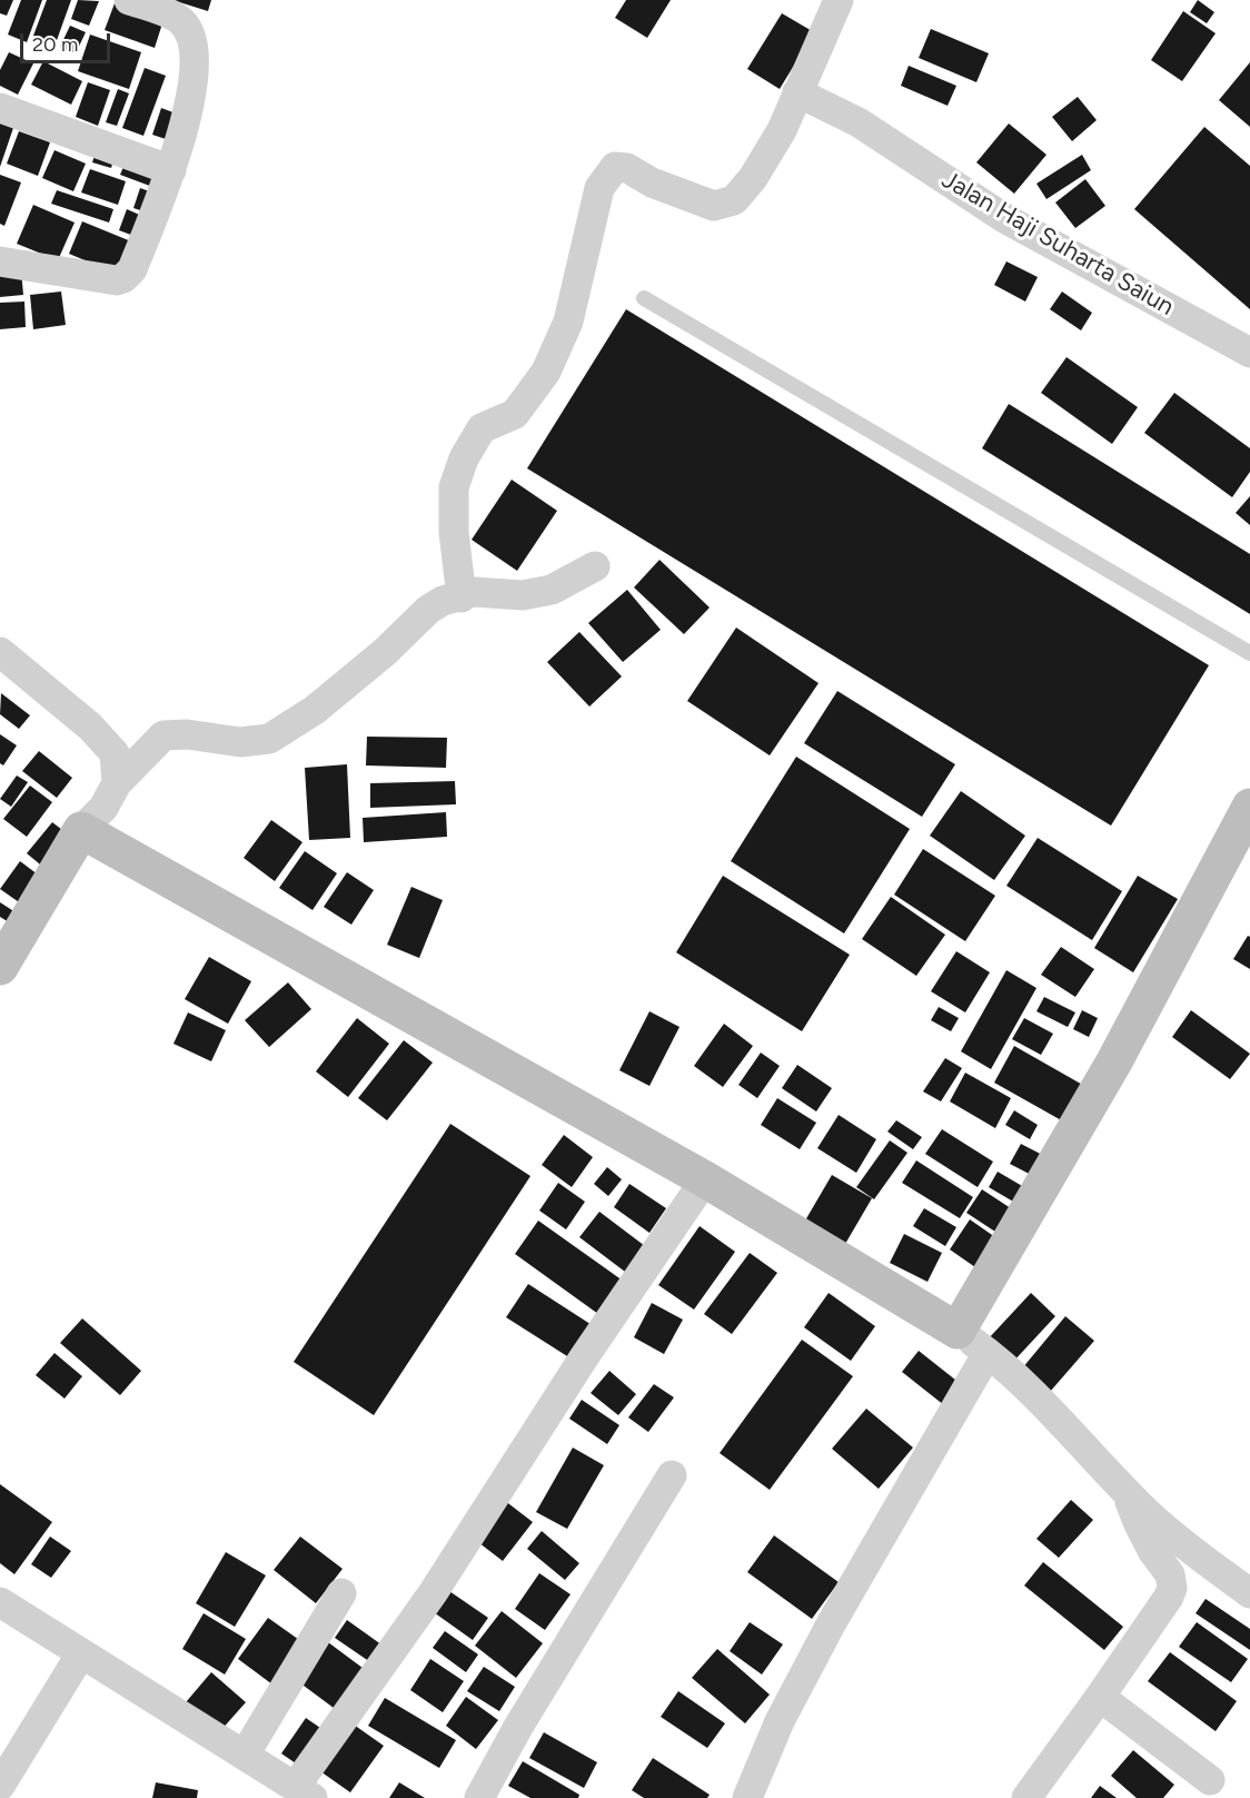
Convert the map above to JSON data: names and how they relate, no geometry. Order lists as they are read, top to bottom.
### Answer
{
  "streets": {
    "street": ["Jalan Haji Suharta Saiun"]
  },
  "scale_bar": "20 m"
}
